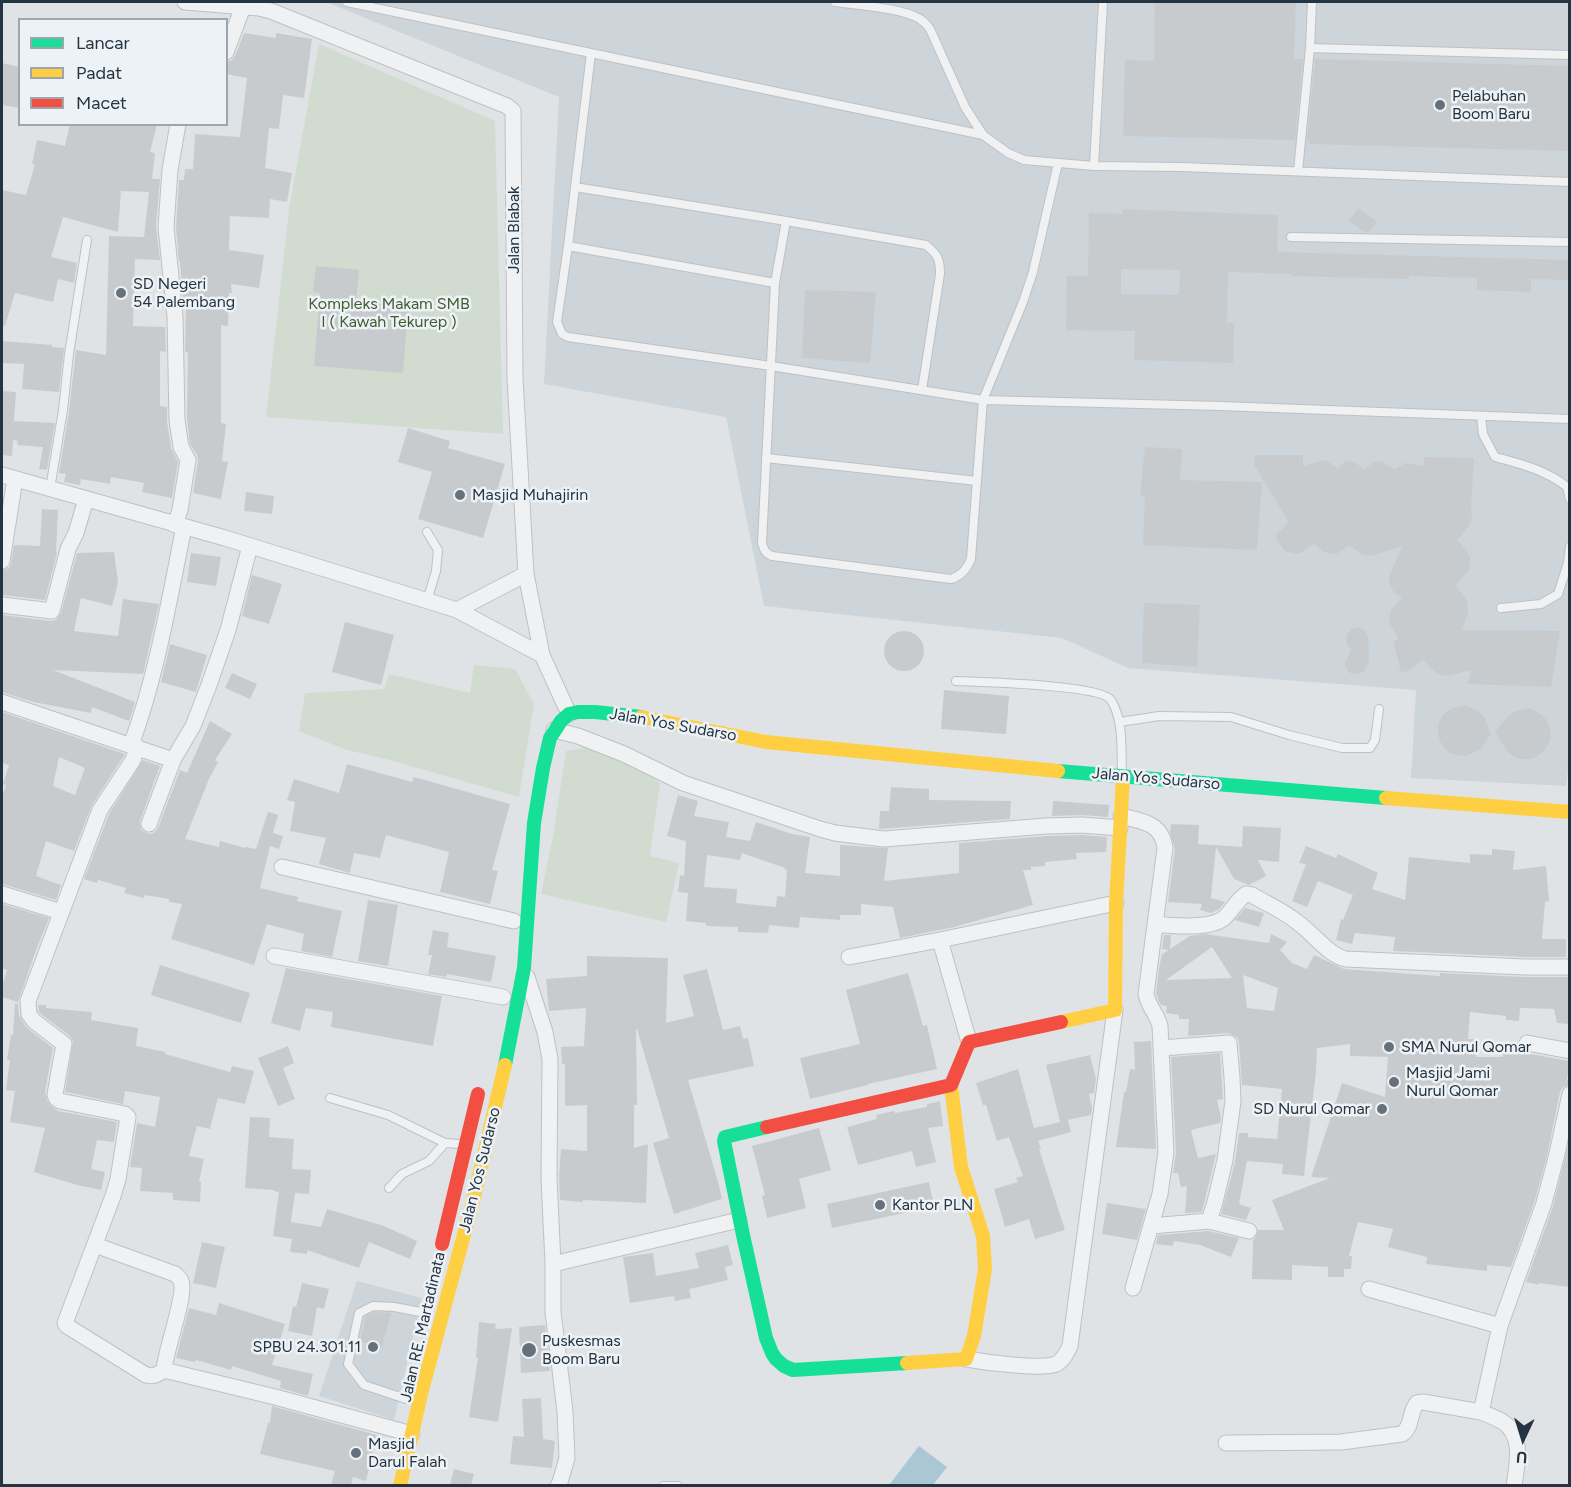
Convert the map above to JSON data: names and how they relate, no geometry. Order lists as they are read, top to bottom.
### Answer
{
  "streets": {
    "main road": ["Jalan Yos Sudarso", "Jalan RE. Martadinata"],
    "street": ["Jalan Blabak"]
  },
  "crossings": [
    ["Jalan Blabak", "Jalan Yos Sudarso"]
  ],
  "parks": ["Kompleks Makam SMB I ( Kawah Tekurep )"],
  "places": [
    "Pelabuhan Boom Baru",
    "SD Negeri 54 Palembang",
    "Masjid Muhajirin",
    "SMA Nurul Qomar",
    "Masjid Jami Nurul Qomar",
    "SD Nurul Qomar",
    "Kantor PLN",
    "SPBU 24.301.11",
    "Puskesmas Boom Baru",
    "Masjid Darul Falah"
  ],
  "legend": ["Lancar", "Padat", "Macet"],
  "north": "bottom"
}
